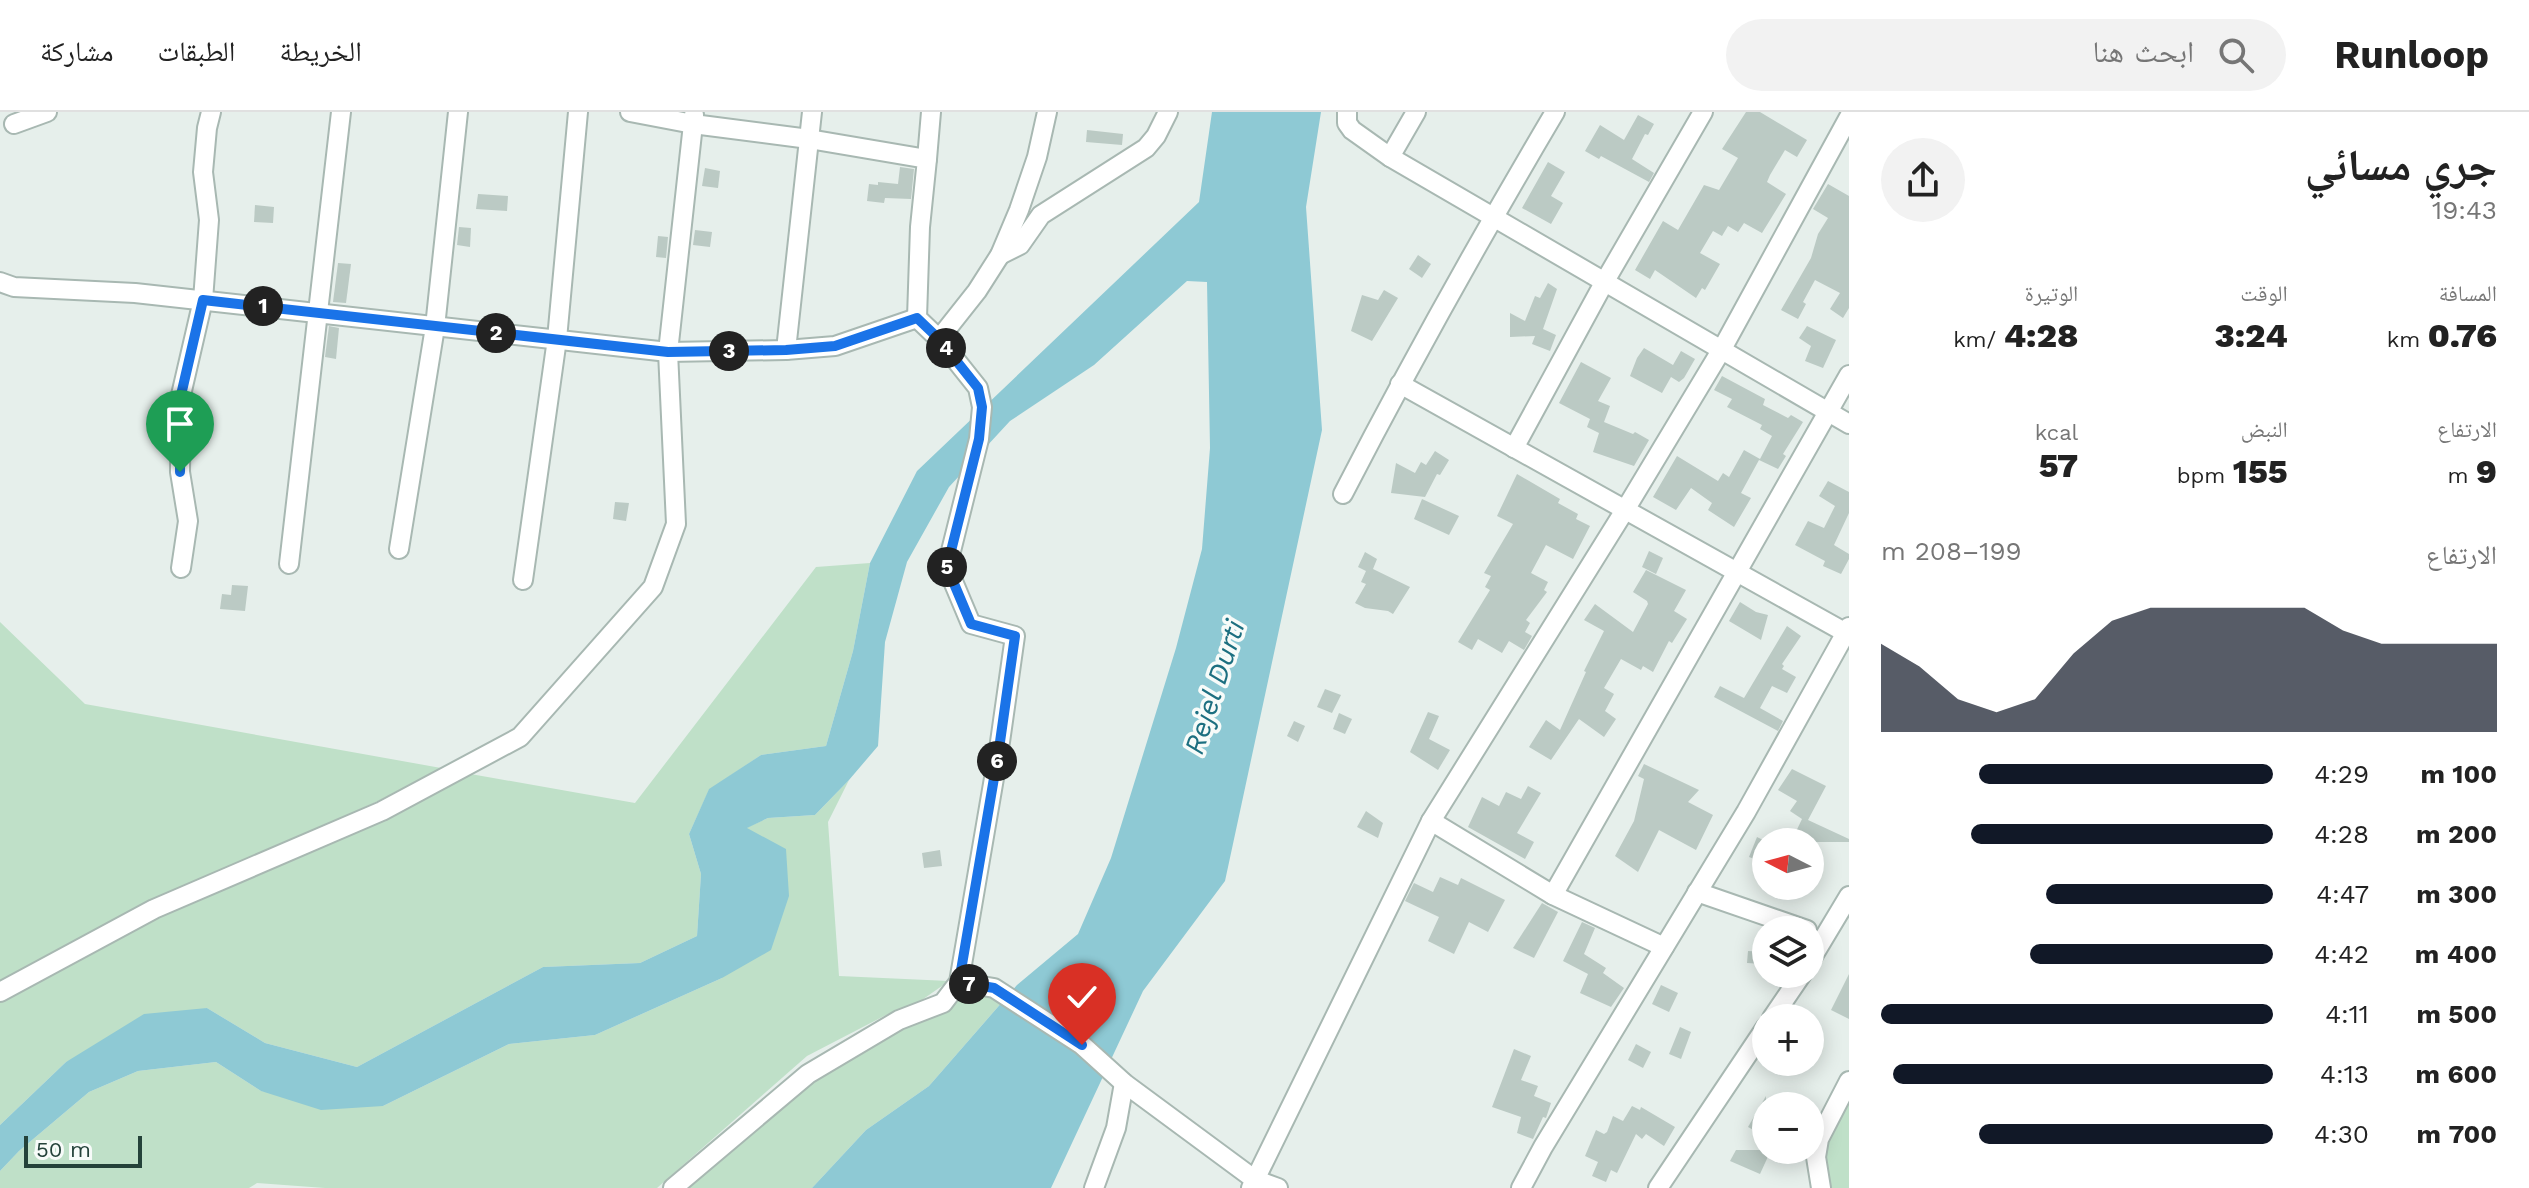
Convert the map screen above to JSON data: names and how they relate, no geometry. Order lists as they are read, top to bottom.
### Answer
{
  "water": ["Rejel Durti"],
  "scale_bar": "50 m",
  "north": "left",
  "page": {
    "header": "Runloop",
    "search": "ابحث هنا",
    "nav": ["الخريطة", "الطبقات", "مشاركة"],
    "heading": ["جري مسائي", "19:43"],
    "stats": [
      ["المسافة", "0.76 km"],
      ["الوقت", "3:24"],
      ["الوتيرة", "4:28 /km"],
      ["الارتفاع", "9 m"],
      ["النبض", "155 bpm"],
      ["kcal", "57"]
    ],
    "pins": [
      "1",
      "2",
      "4",
      "3",
      "5",
      "6",
      "7"
    ],
    "chart": ["الارتفاع", "199–208 m"],
    "list": [
      {
        "name": "100 m",
        "note": "4:29"
      },
      {
        "name": "200 m",
        "note": "4:28"
      },
      {
        "name": "300 m",
        "note": "4:47"
      },
      {
        "name": "400 m",
        "note": "4:42"
      },
      {
        "name": "500 m",
        "note": "4:11"
      },
      {
        "name": "600 m",
        "note": "4:13"
      },
      {
        "name": "700 m",
        "note": "4:30"
      }
    ],
    "map_buttons": ["+", "−"],
    "scale": "50 m"
  }
}
